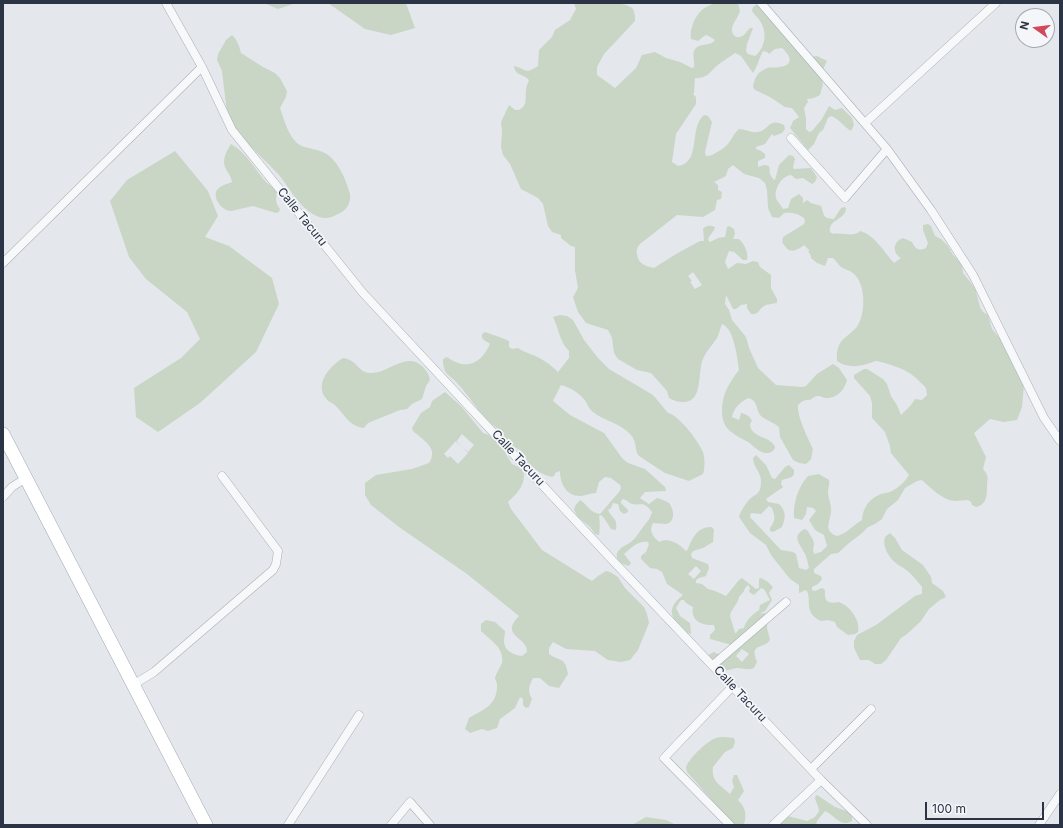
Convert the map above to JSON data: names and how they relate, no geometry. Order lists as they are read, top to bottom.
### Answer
{
  "streets": {
    "street": ["Calle Tacuru"]
  },
  "scale_bar": "100 m",
  "north": "left"
}
